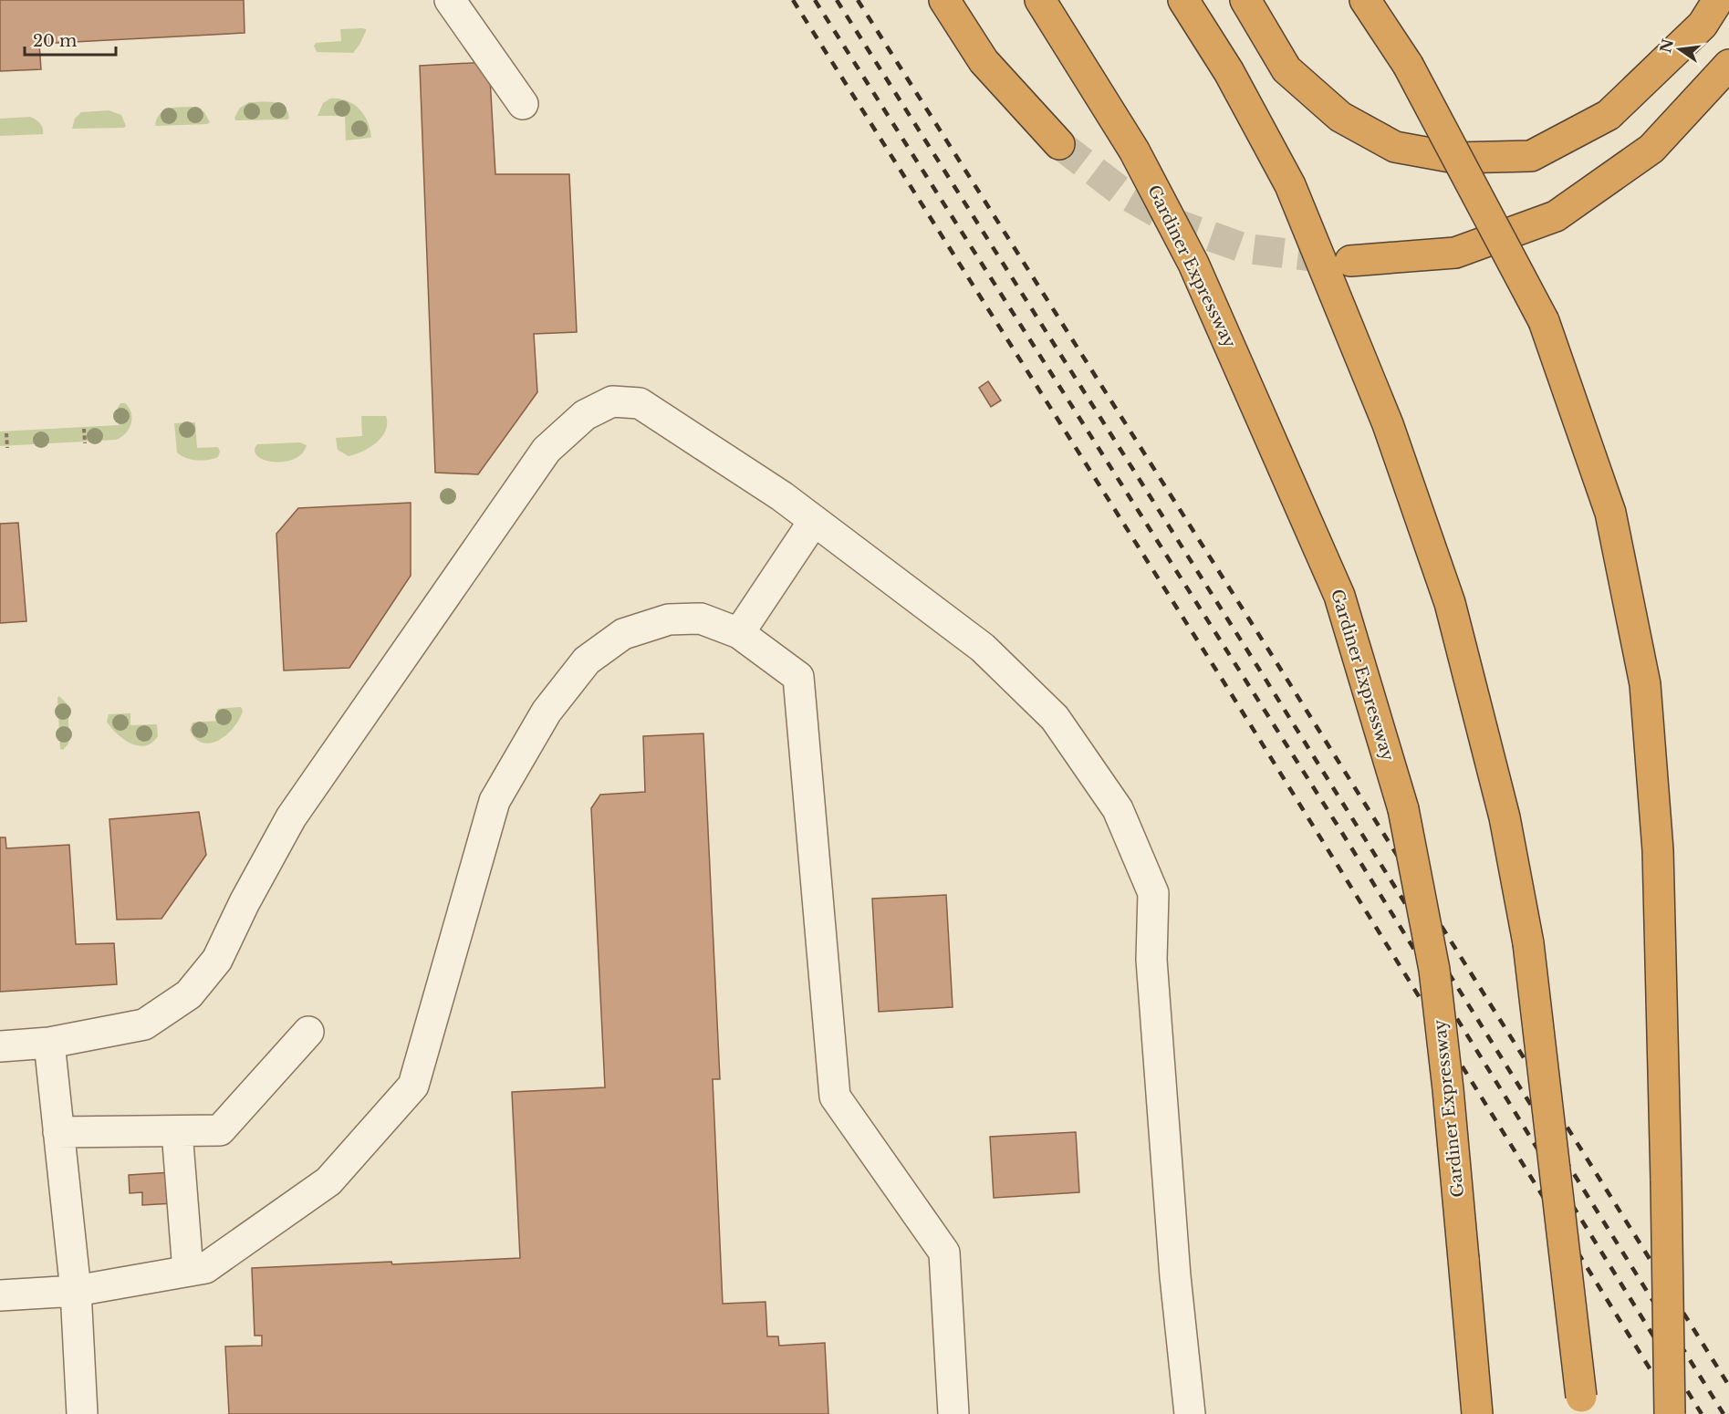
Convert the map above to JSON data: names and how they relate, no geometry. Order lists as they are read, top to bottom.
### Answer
{
  "streets": {
    "highway": ["Gardiner Expressway"]
  },
  "scale_bar": "20 m",
  "north": "left"
}
